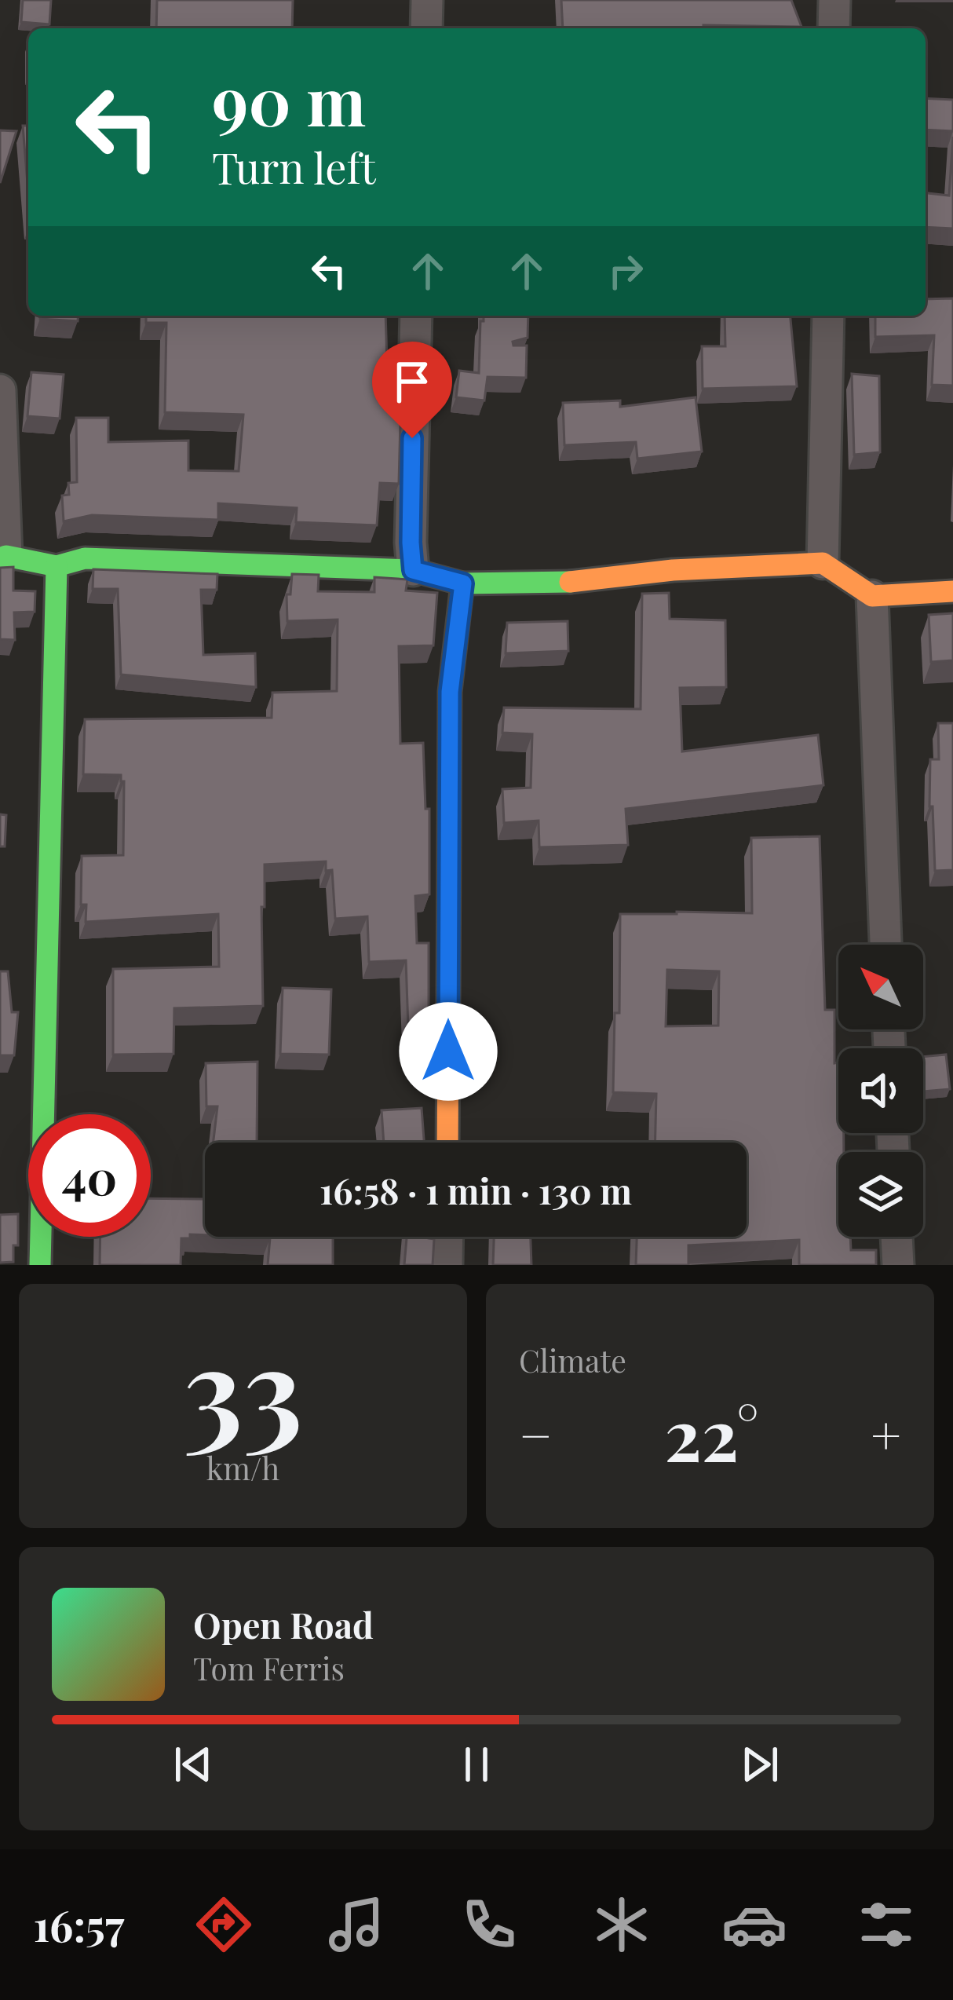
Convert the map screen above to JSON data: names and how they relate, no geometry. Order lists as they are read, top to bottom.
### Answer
{
  "north": "top left",
  "page": {
    "turn": ["90 m", "Turn left"],
    "limit": "40",
    "trip": "16:58 · 1 min · 130 m",
    "tile": [
      ["33", "km/h"],
      "Climate"
    ],
    "heat": ["−", "22°", "+"],
    "song": ["Open Road", "Tom Ferris"],
    "tabs": "16:57"
  }
}
